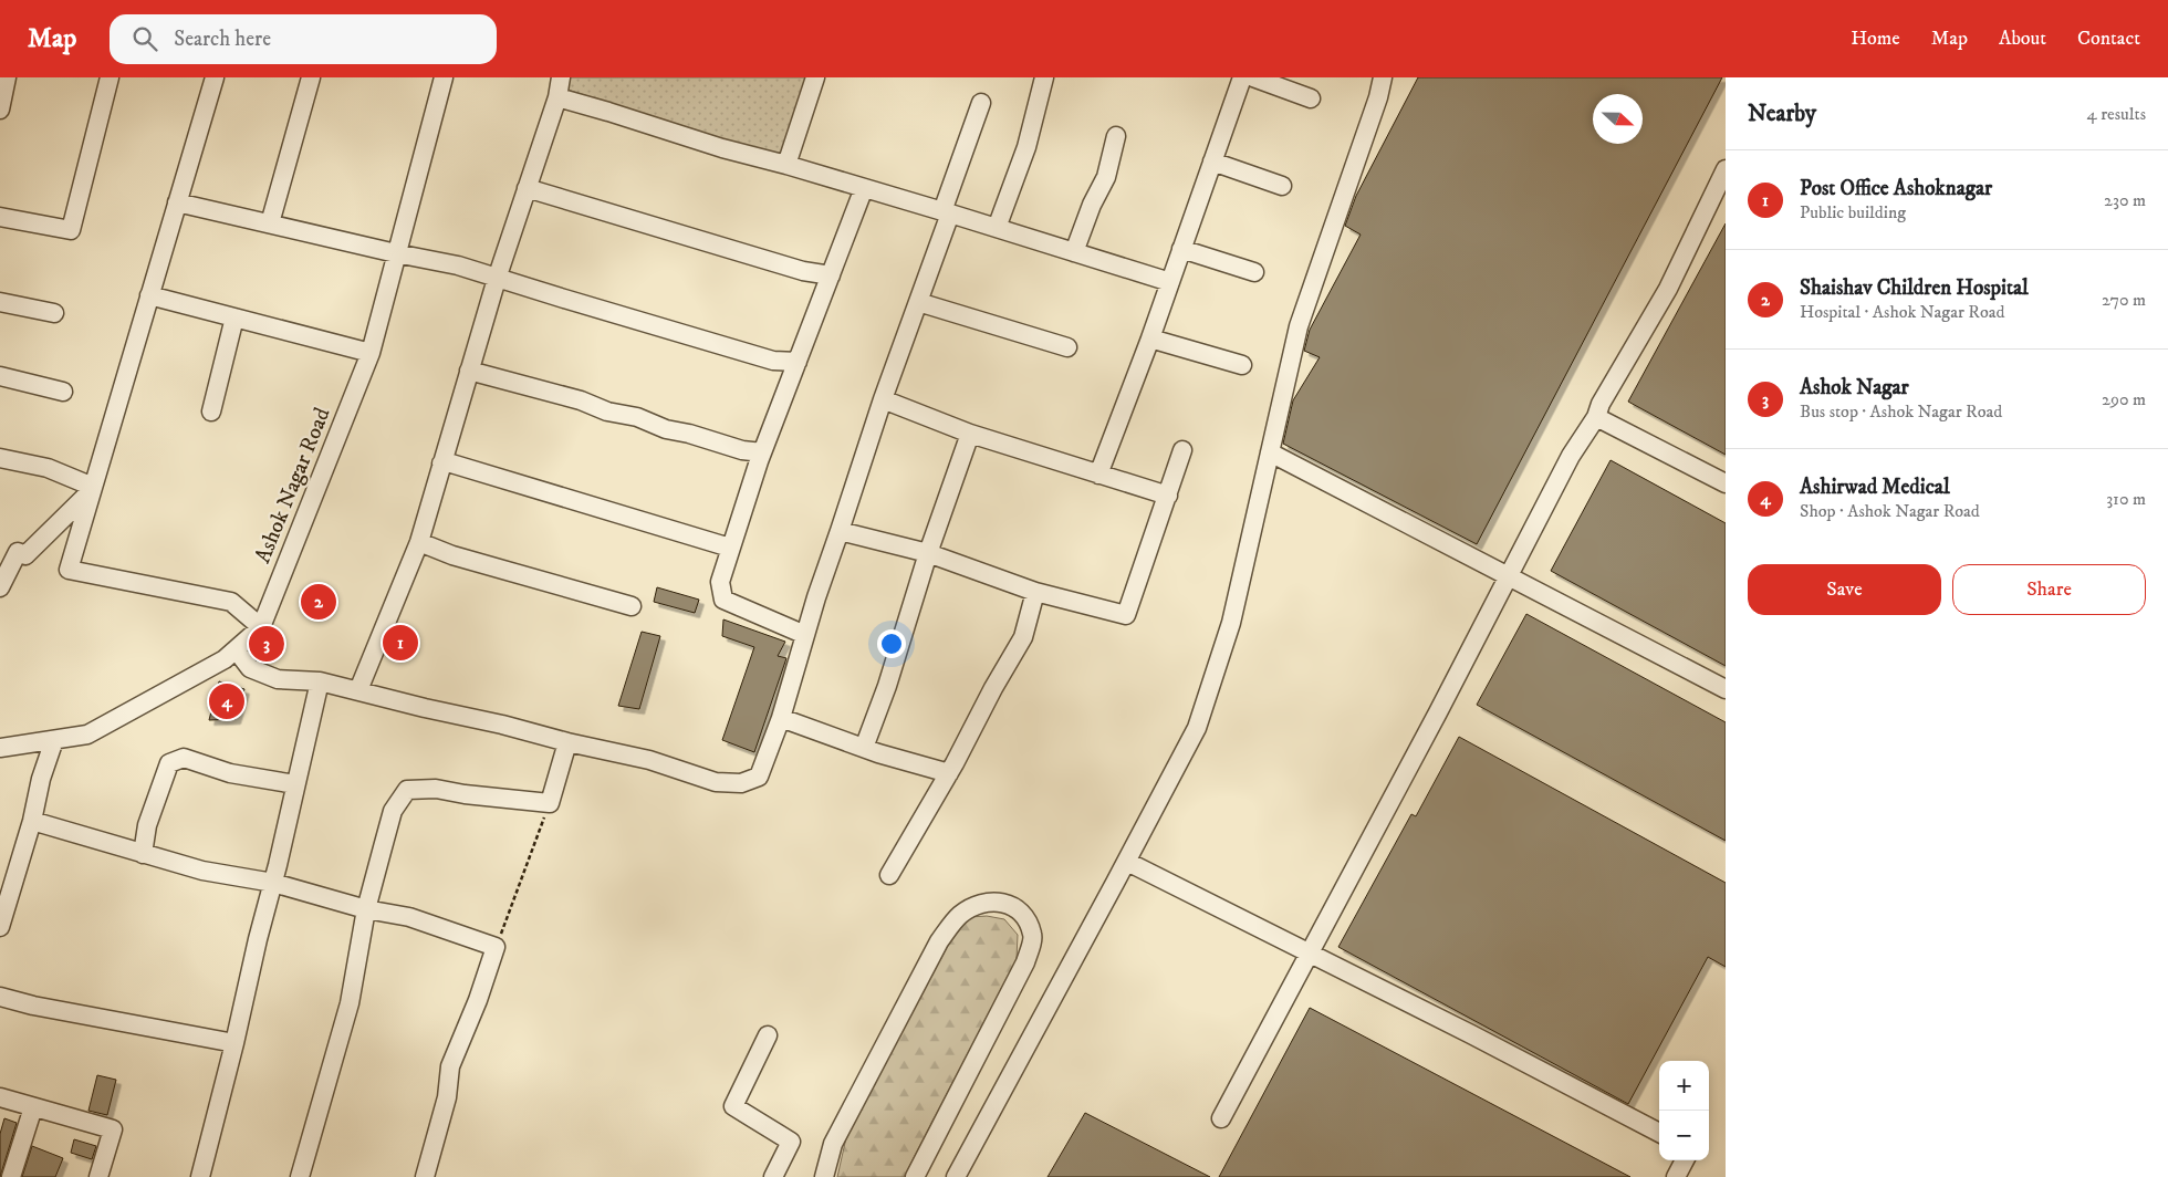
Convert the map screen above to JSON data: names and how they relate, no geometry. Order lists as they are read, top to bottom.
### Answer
{
  "streets": {
    "street": ["Ashok Nagar Road"]
  },
  "north": "right",
  "page": {
    "header": "Map",
    "search": "Search here",
    "nav": [
      "Home",
      "Map",
      "About",
      "Contact"
    ],
    "heading": ["Nearby", "4 results"],
    "list": [
      {
        "mark": "1",
        "name": "Post Office Ashoknagar",
        "note": "Public building",
        "value": "230 m"
      },
      {
        "mark": "2",
        "name": "Shaishav Children Hospital",
        "note": "Hospital · Ashok Nagar Road",
        "value": "270 m"
      },
      {
        "mark": "3",
        "name": "Ashok Nagar",
        "note": "Bus stop · Ashok Nagar Road",
        "value": "290 m"
      },
      {
        "mark": "4",
        "name": "Ashirwad Medical",
        "note": "Shop · Ashok Nagar Road",
        "value": "310 m"
      }
    ],
    "buttons": ["Save", "Share"],
    "pins": [
      "2",
      "1",
      "3",
      "4"
    ],
    "map_buttons": ["+", "−"]
  }
}
